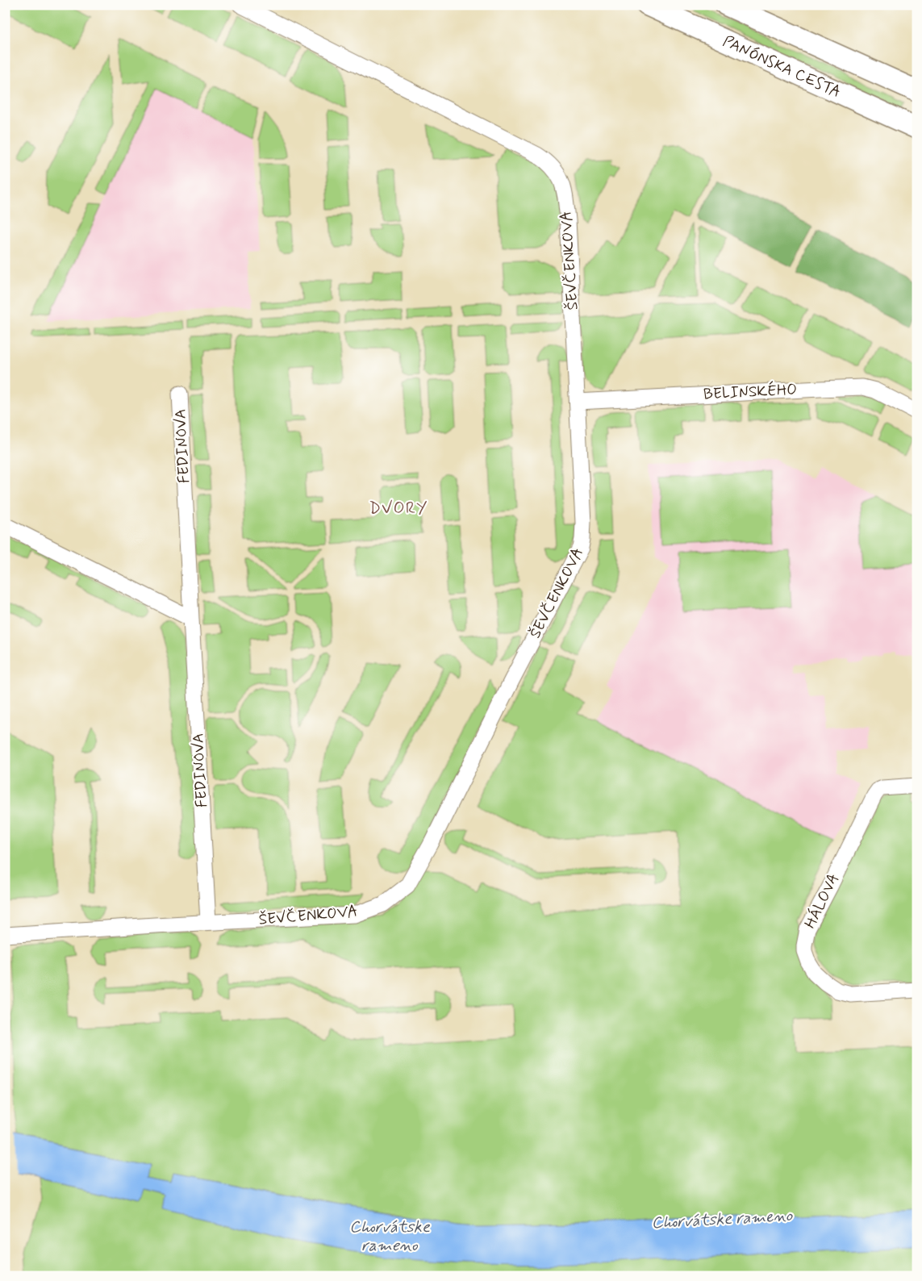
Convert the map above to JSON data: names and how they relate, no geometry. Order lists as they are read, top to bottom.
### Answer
{
  "streets": {
    "main road": ["PANÓNSKA CESTA"],
    "street": [
      "ŠEVČENKOVA",
      "BELINSKÉHO",
      "FEDINOVA",
      "HÁLOVA"
    ]
  },
  "crossings": [
    ["ŠEVČENKOVA", "BELINSKÉHO"],
    ["ŠEVČENKOVA", "FEDINOVA"]
  ],
  "districts": ["DVORY"],
  "water": ["Chorvátske rameno"]
}
